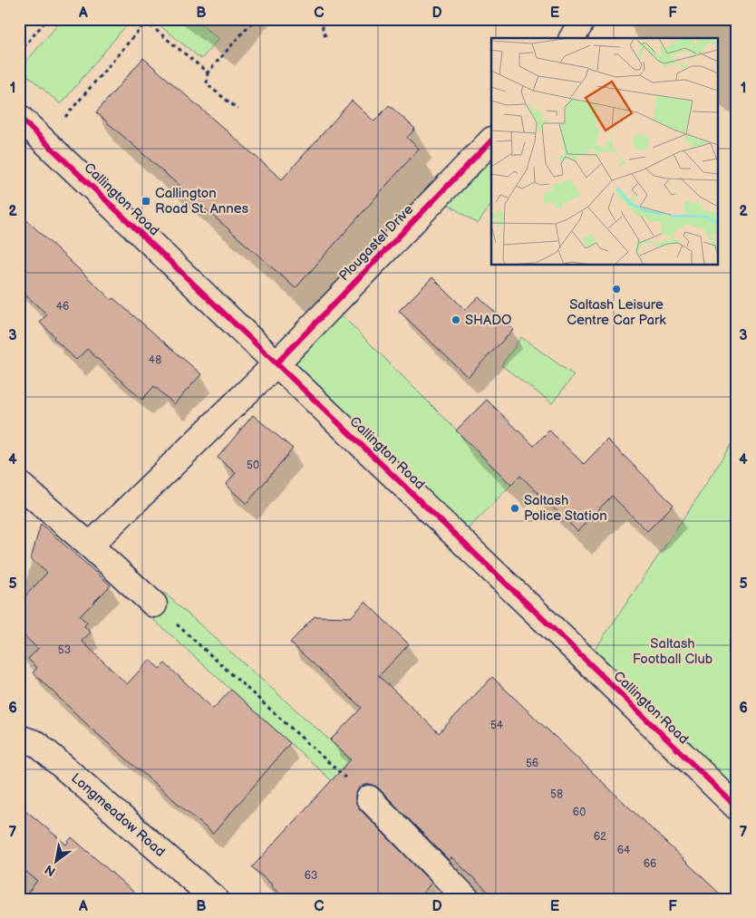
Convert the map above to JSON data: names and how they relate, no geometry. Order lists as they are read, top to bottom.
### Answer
{
  "streets": {
    "street": ["Callington Road", "Plougastel Drive", "Longmeadow Road"]
  },
  "crossings": [
    ["Callington Road", "Plougastel Drive"]
  ],
  "parks": ["Saltash Football Club"],
  "places": {
    "transit": ["Callington Road St. Annes"],
    "other": ["Saltash Leisure Centre Car Park", "SHADO", "Saltash Police Station"]
  },
  "house_numbers": [
    "46",
    "48",
    "50",
    "53",
    "54",
    "56",
    "58",
    "60",
    "62",
    "64",
    "66",
    "63"
  ],
  "north": "bottom left",
  "grid": {
    "columns": [
      "A",
      "B",
      "C",
      "D",
      "E",
      "F"
    ],
    "rows": [
      "1",
      "2",
      "3",
      "4",
      "5",
      "6",
      "7"
    ]
  }
}
